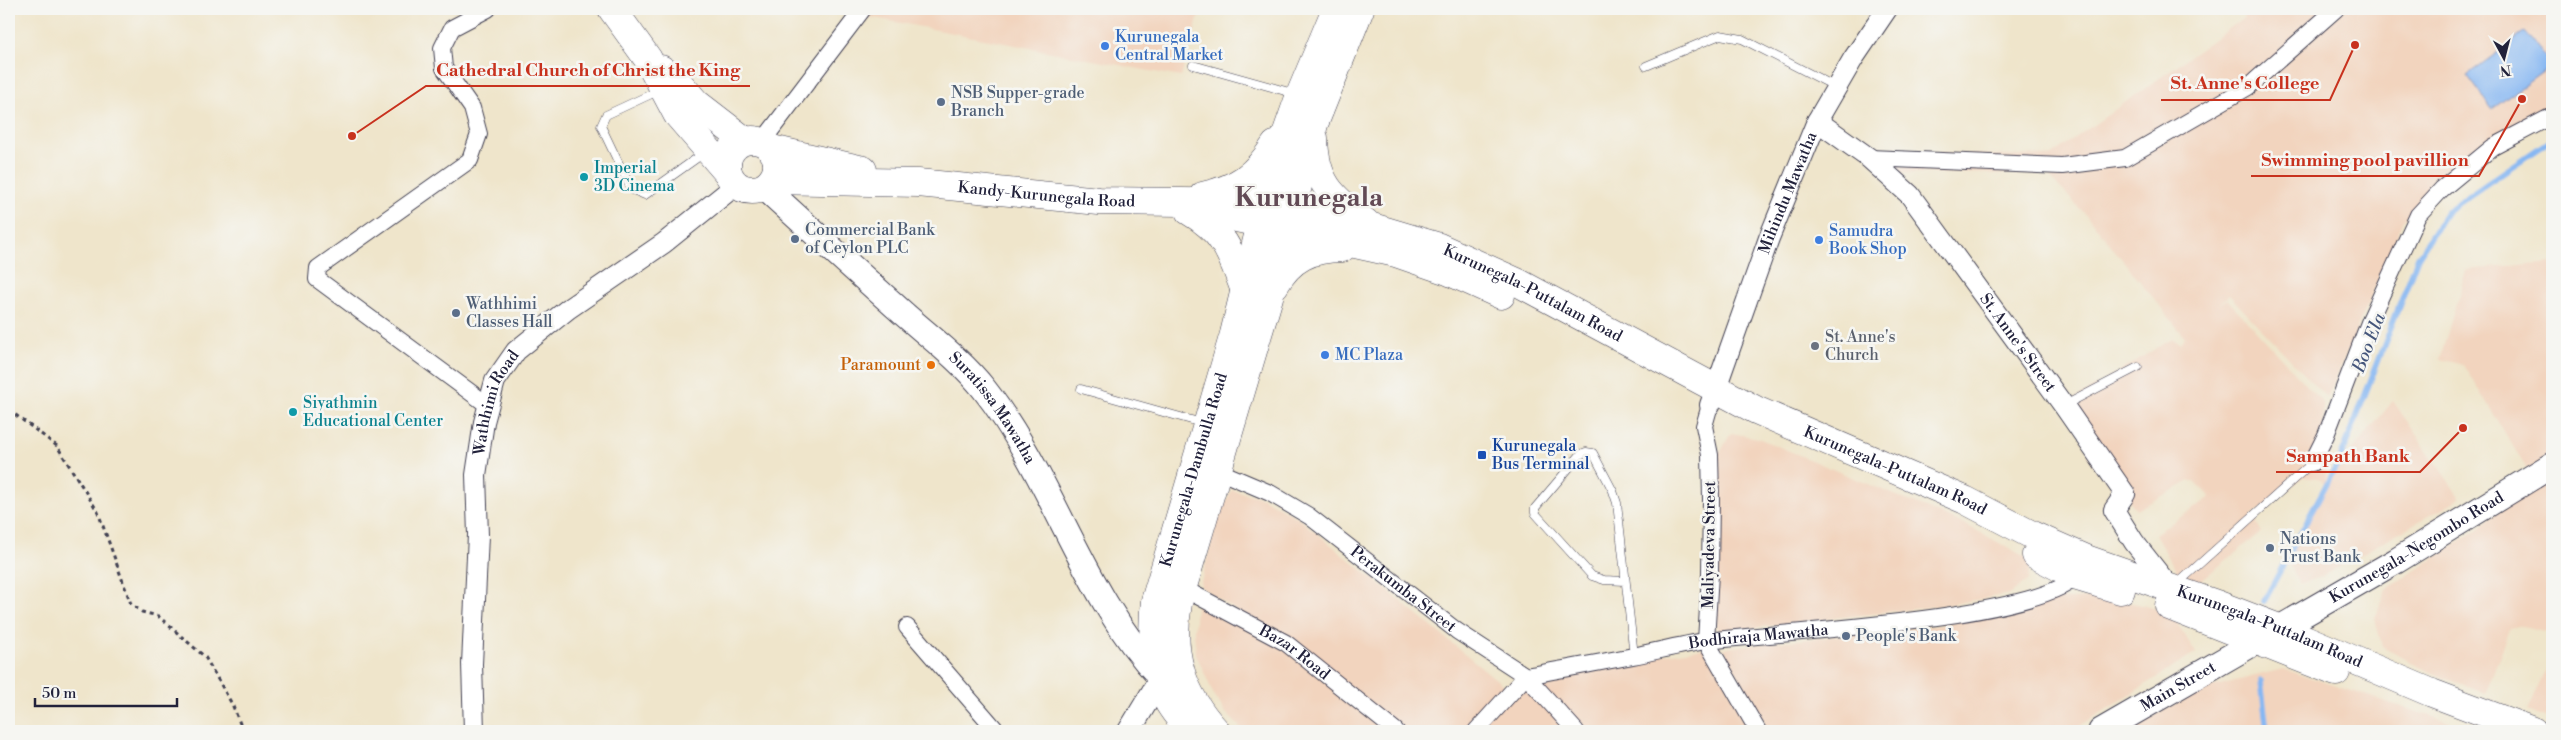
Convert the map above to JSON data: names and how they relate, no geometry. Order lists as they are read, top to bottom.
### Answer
{
  "streets": {
    "highway": ["Kandy-Kurunegala Road", "Kurunegala-Puttalam Road", "Kurunegala-Dambulla Road"],
    "main road": ["Suratissa Mawatha", "Kurunegala-Negombo Road", "Main Street"],
    "street": [
      "Mihindu Mawatha",
      "St. Anne's Street",
      "Wathhimi Road",
      "Maliyadeva Street",
      "Perakumba Street",
      "Bodhiraja Mawatha",
      "Bazar Road"
    ]
  },
  "crossings": [
    ["Mihindu Mawatha", "Kurunegala-Puttalam Road"],
    ["Mihindu Mawatha", "St. Anne's Street"],
    ["Mihindu Mawatha", "Maliyadeva Street"],
    ["Kandy-Kurunegala Road", "Kurunegala-Puttalam Road"],
    ["Kandy-Kurunegala Road", "Wathhimi Road"],
    ["Kandy-Kurunegala Road", "Suratissa Mawatha"],
    ["Kandy-Kurunegala Road", "Kurunegala-Dambulla Road"],
    ["Kurunegala-Puttalam Road", "St. Anne's Street"],
    ["Kurunegala-Puttalam Road", "Kurunegala-Dambulla Road"],
    ["Kurunegala-Puttalam Road", "Maliyadeva Street"],
    ["Kurunegala-Puttalam Road", "Kurunegala-Negombo Road"],
    ["Kurunegala-Puttalam Road", "Bodhiraja Mawatha"],
    ["Kurunegala-Puttalam Road", "Main Street"],
    ["Wathhimi Road", "Suratissa Mawatha"],
    ["Suratissa Mawatha", "Kurunegala-Dambulla Road"],
    ["Kurunegala-Dambulla Road", "Perakumba Street"],
    ["Kurunegala-Dambulla Road", "Bazar Road"],
    ["Maliyadeva Street", "Bodhiraja Mawatha"],
    ["Kurunegala-Negombo Road", "Main Street"],
    ["Perakumba Street", "Bodhiraja Mawatha"]
  ],
  "districts": ["Kurunegala"],
  "water": ["Boo Ela"],
  "places": {
    "other": [
      "St. Anne's College",
      "Kurunegala Central Market",
      "Swimming pool pavillion",
      "NSB Supper-grade Branch",
      "Cathedral Church of Christ the King",
      "Imperial 3D Cinema",
      "Commercial Bank of Ceylon PLC",
      "Samudra Book Shop",
      "Wathhimi Classes Hall",
      "St. Anne's Church",
      "MC Plaza",
      "Paramount",
      "Siyathmin Educational Center",
      "Sampath Bank",
      "Nations Trust Bank",
      "People's Bank"
    ],
    "transit": ["Kurunegala Bus Terminal"]
  },
  "scale_bar": "50 m",
  "north": "bottom"
}
